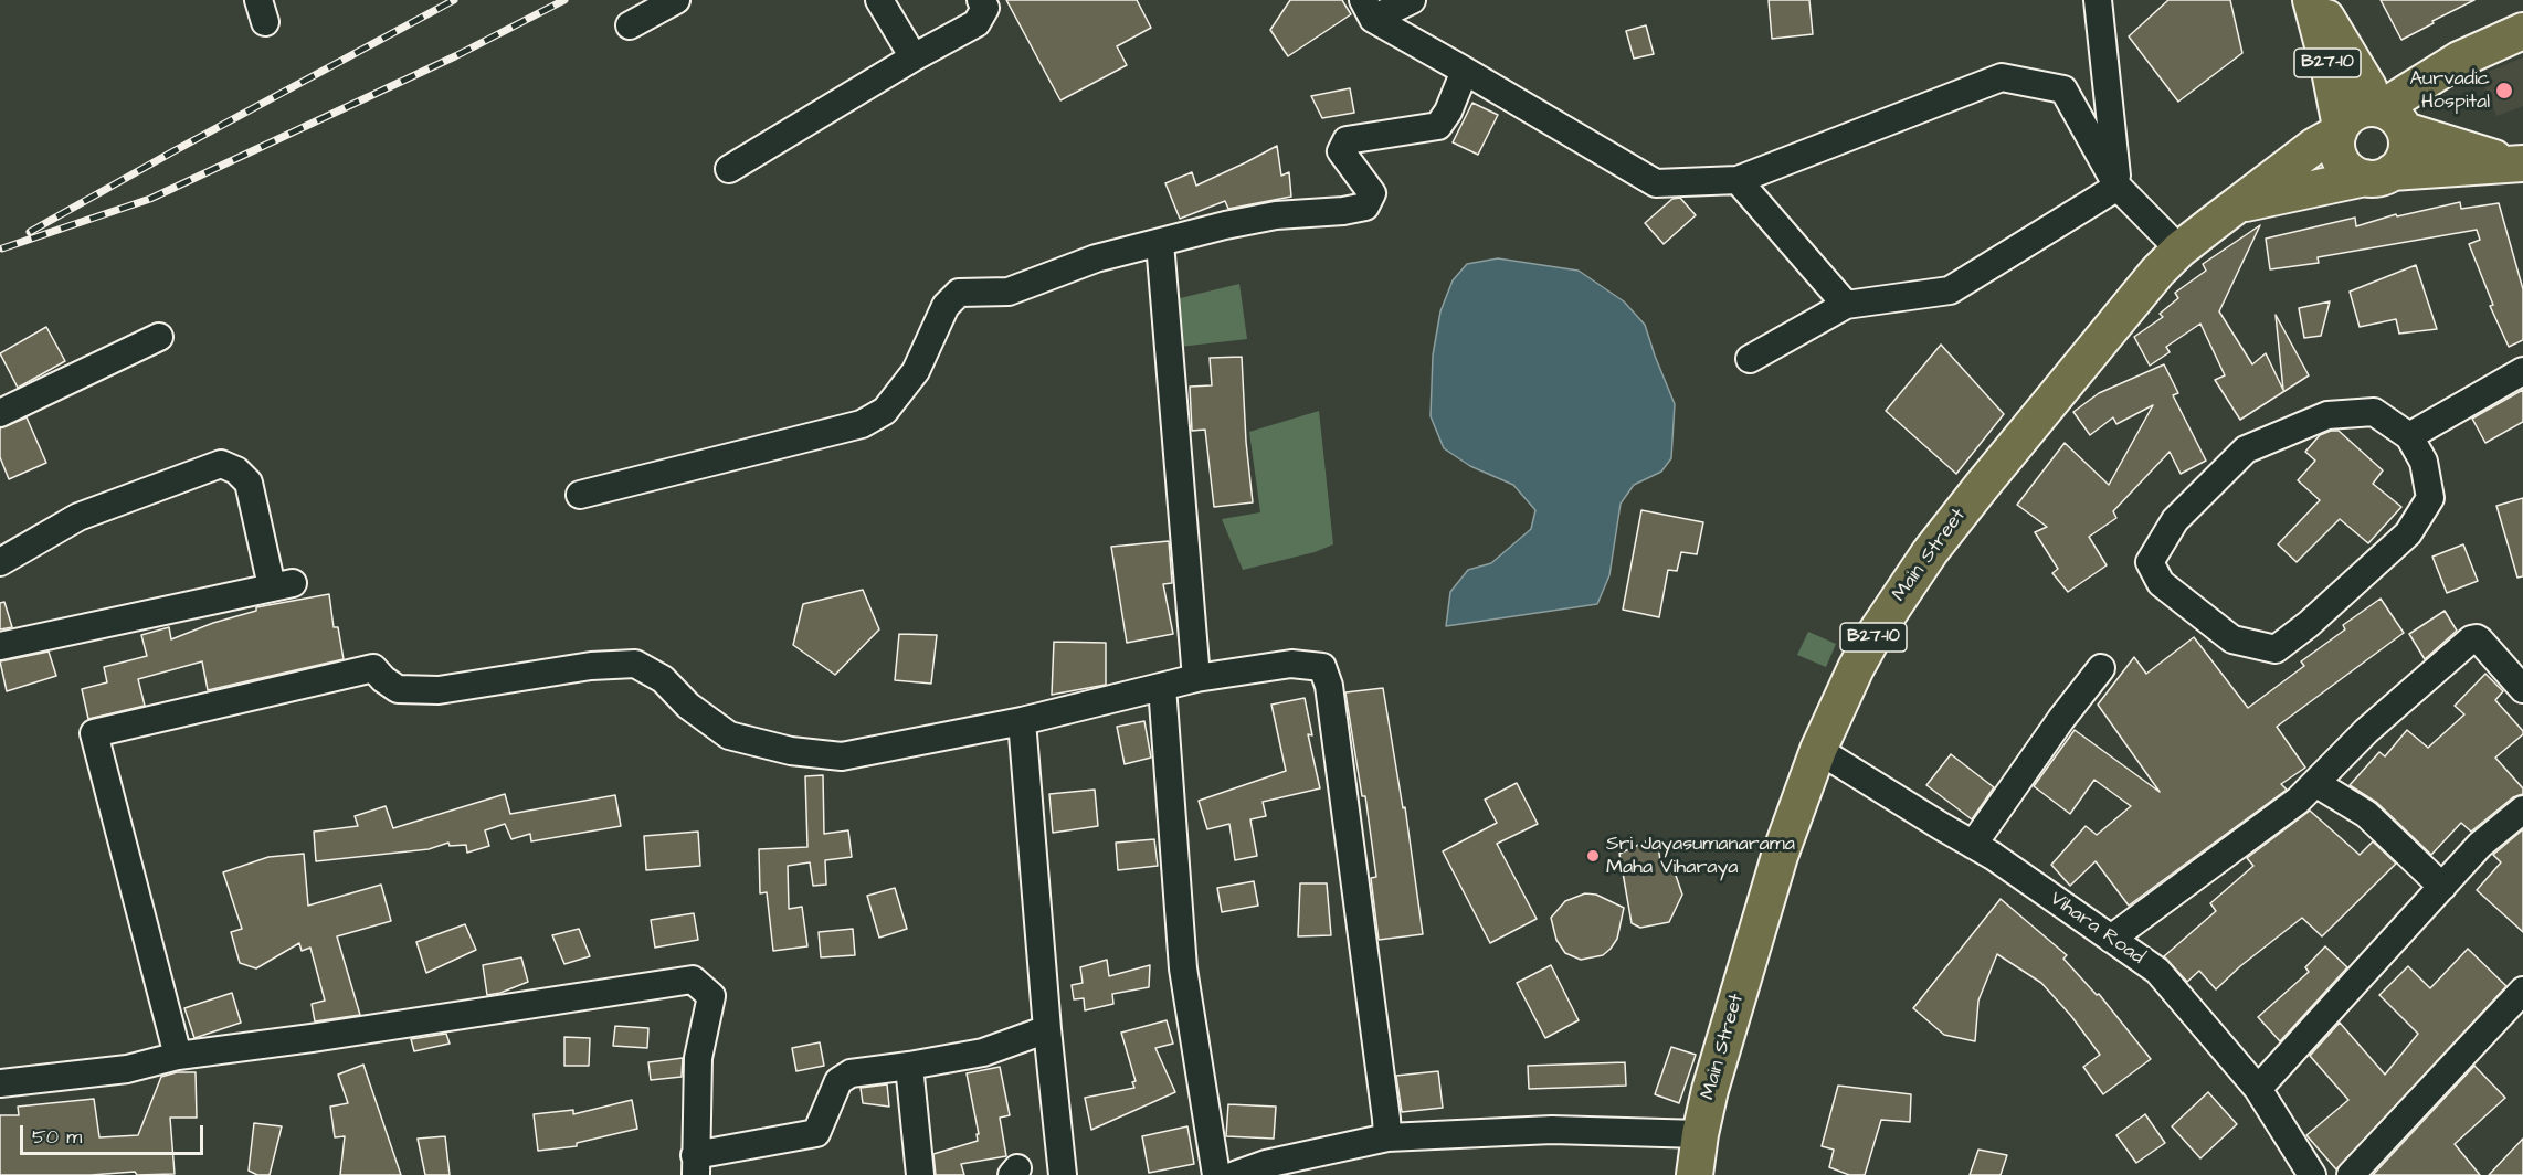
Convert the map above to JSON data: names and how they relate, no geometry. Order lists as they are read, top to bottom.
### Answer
{
  "streets": {
    "main road": ["B27-10", "Main Street"],
    "street": ["Vihara Road"]
  },
  "crossings": [
    ["B27-10", "Main Street"],
    ["Main Street", "Vihara Road"]
  ],
  "places": ["Aurvadic Hospital", "Sri Jayasumanarama Maha Viharaya"],
  "scale_bar": "50 m"
}
